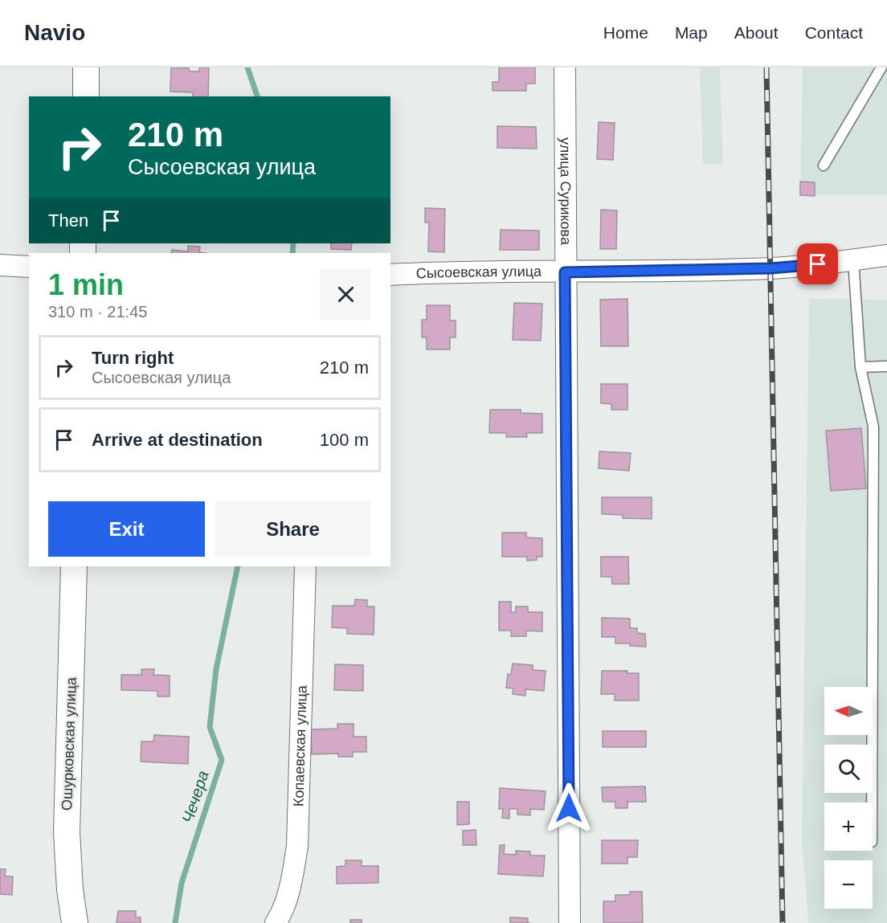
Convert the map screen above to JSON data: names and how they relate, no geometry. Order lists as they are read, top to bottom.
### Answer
{
  "streets": {
    "street": [
      "улица Сурикова",
      "Сысоевская улица",
      "Ошурковская улица",
      "Копаевская улица"
    ]
  },
  "crossings": [
    ["улица Сурикова", "Сысоевская улица"]
  ],
  "water": ["Чечера"],
  "north": "left",
  "page": {
    "header": "Navio",
    "nav": [
      "Home",
      "Map",
      "About",
      "Contact"
    ],
    "turn": ["210 m", "Сысоевская улица"],
    "then": "Then",
    "heading": ["1 min", "310 m · 21:45"],
    "list": [
      {
        "name": "Turn right",
        "note": "Сысоевская улица",
        "value": "210 m"
      },
      {
        "name": "Arrive at destination",
        "value": "100 m"
      }
    ],
    "buttons": ["Exit", "Share"],
    "map_buttons": ["+", "−"]
  }
}
